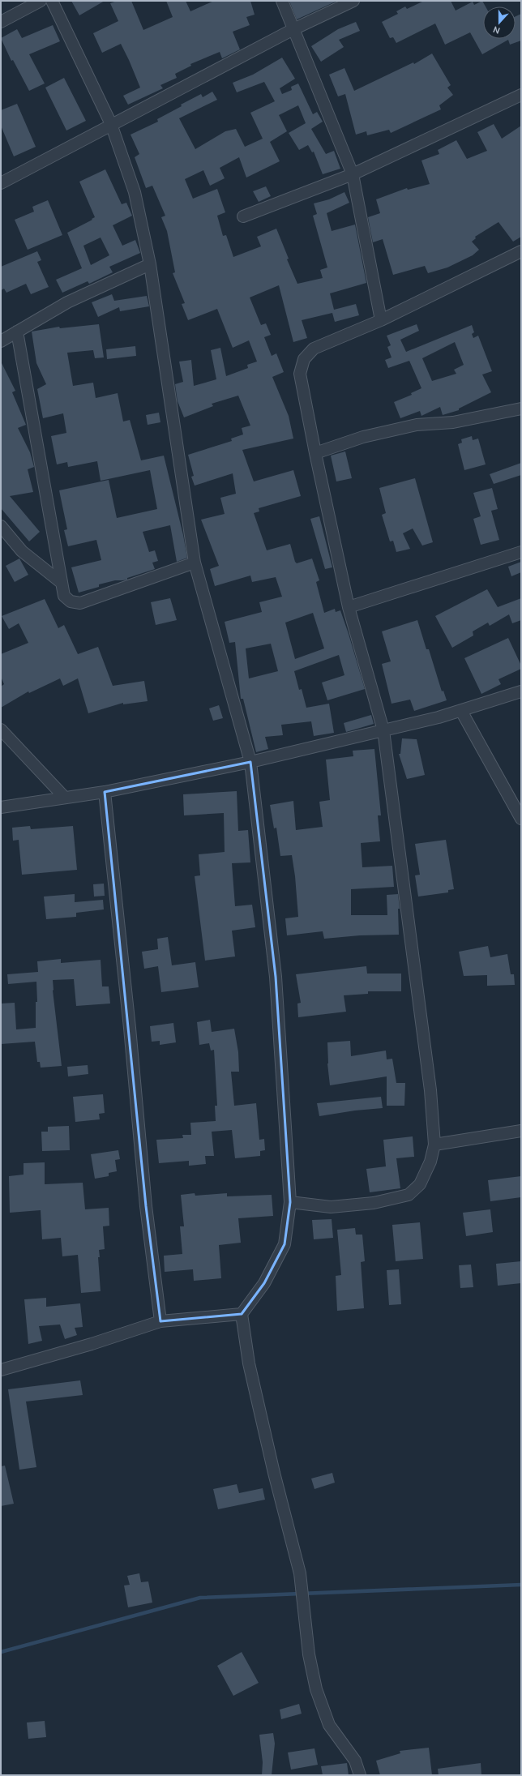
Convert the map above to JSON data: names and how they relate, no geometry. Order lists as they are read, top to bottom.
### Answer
{
  "north": "bottom"
}
